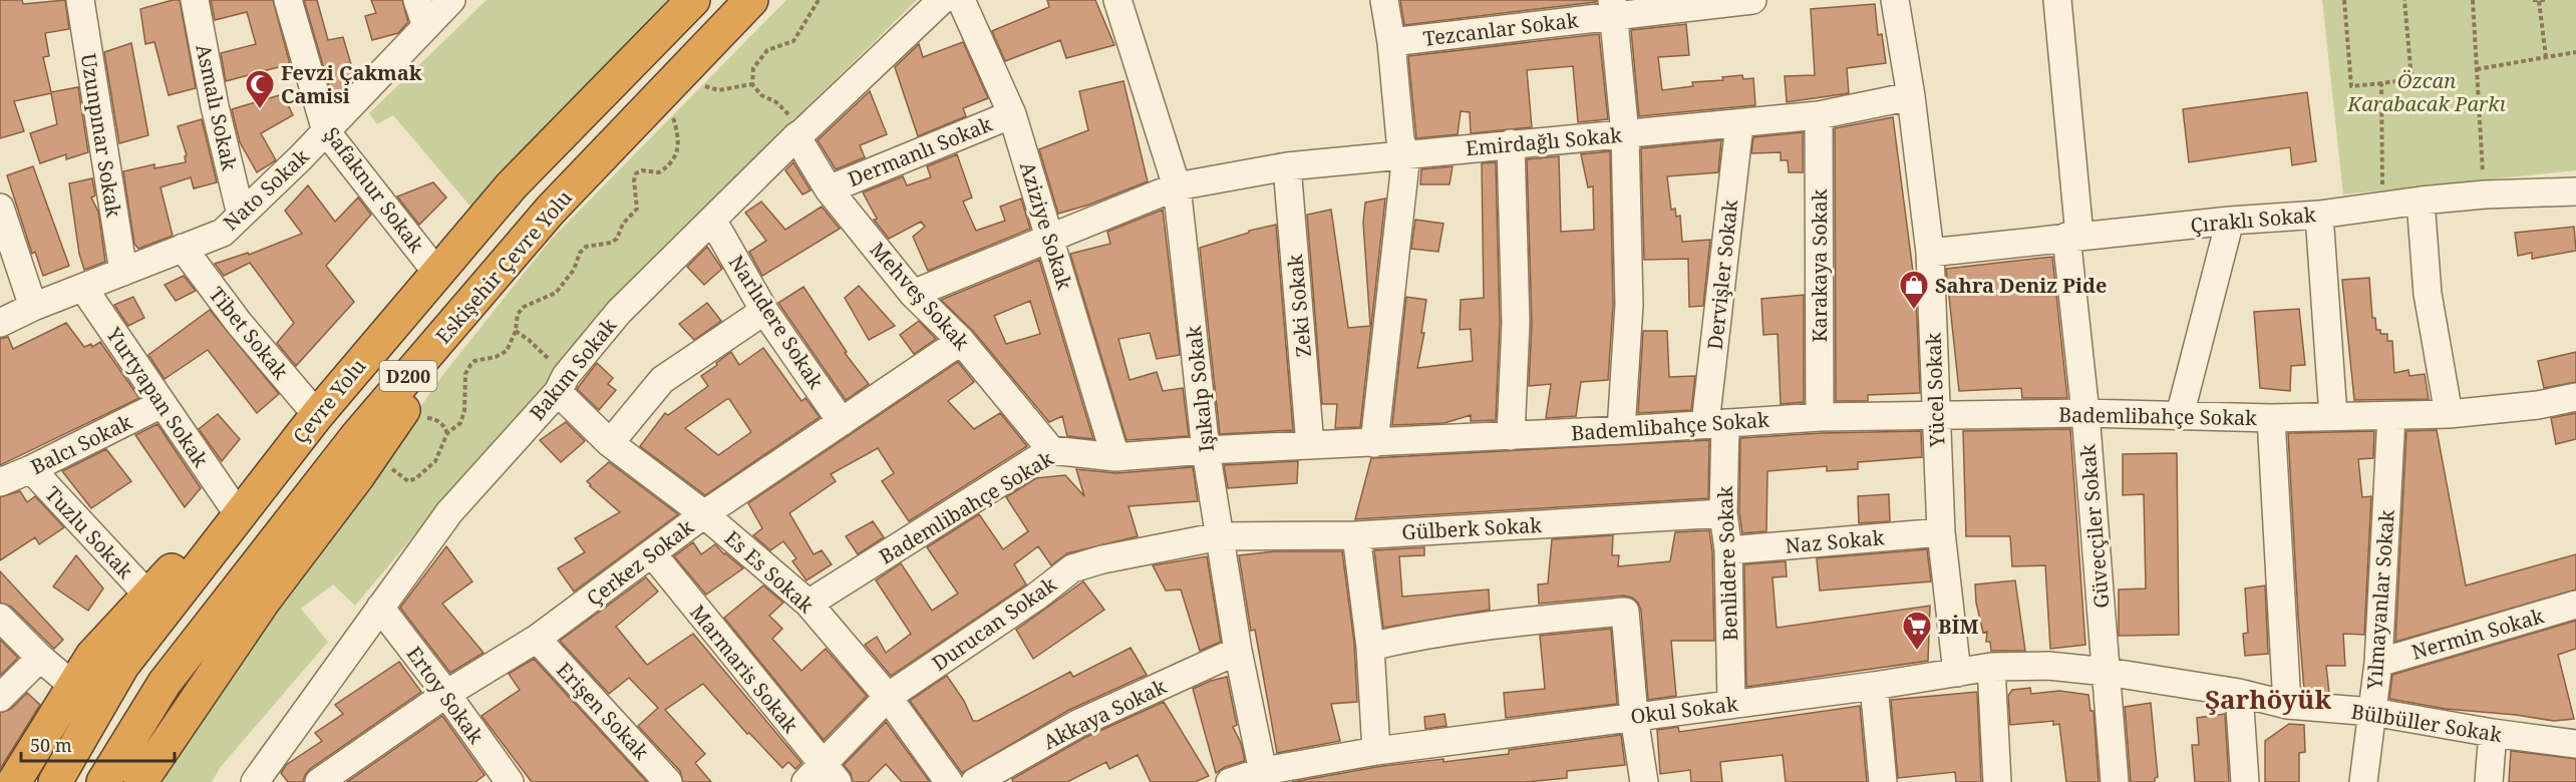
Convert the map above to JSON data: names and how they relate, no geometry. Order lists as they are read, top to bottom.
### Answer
{
  "streets": {
    "highway": ["Eskişehir Çevre Yolu", "D200", "Çevre Yolu"],
    "street": [
      "Tezcanlar Sokak",
      "Asmalı Sokak",
      "Uzunpınar Sokak",
      "Emirdağlı Sokak",
      "Dermanlı Sokak",
      "Nato Sokak",
      "Şafaknur Sokak",
      "Çıraklı Sokak",
      "Aziziye Sokak",
      "Karakaya Sokak",
      "Dervişler Sokak",
      "Mehveş Sokak",
      "Zeki Sokak",
      "Narlıdere Sokak",
      "Tibet Sokak",
      "Bakım Sokak",
      "Işıkalp Sokak",
      "Yücel Sokak",
      "Yurtyapan Sokak",
      "Bademlibahçe Sokak",
      "Balcı Sokak",
      "Güvecçiler Sokak",
      "Gülberk Sokak",
      "Tuzlu Sokak",
      "Naz Sokak",
      "Çerkez Sokak",
      "Benlidere Sokak",
      "Es Es Sokak",
      "Yılmayanlar Sokak",
      "Durucan Sokak",
      "Nermin Sokak",
      "Marmaris Sokak",
      "Ertoy Sokak",
      "Okul Sokak",
      "Erişen Sokak",
      "Akkaya Sokak",
      "Bülbüller Sokak"
    ]
  },
  "crossings": [
    ["Asmalı Sokak", "Nato Sokak"],
    ["Uzunpınar Sokak", "Nato Sokak"],
    ["Emirdağlı Sokak", "Aziziye Sokak"],
    ["Emirdağlı Sokak", "Karakaya Sokak"],
    ["Emirdağlı Sokak", "Dervişler Sokak"],
    ["Emirdağlı Sokak", "Mehveş Sokak"],
    ["Emirdağlı Sokak", "Zeki Sokak"],
    ["Emirdağlı Sokak", "Işıkalp Sokak"],
    ["Emirdağlı Sokak", "Yücel Sokak"],
    ["Dermanlı Sokak", "Aziziye Sokak"],
    ["Dermanlı Sokak", "Mehveş Sokak"],
    ["Nato Sokak", "Şafaknur Sokak"],
    ["Nato Sokak", "Tibet Sokak"],
    ["Nato Sokak", "Yurtyapan Sokak"],
    ["Şafaknur Sokak", "Çevre Yolu"],
    ["Çıraklı Sokak", "Yücel Sokak"],
    ["Çıraklı Sokak", "Güvecçiler Sokak"],
    ["Aziziye Sokak", "Bademlibahçe Sokak"],
    ["Karakaya Sokak", "Bademlibahçe Sokak"],
    ["Dervişler Sokak", "Bademlibahçe Sokak"],
    ["Dervişler Sokak", "Benlidere Sokak"],
    ["Mehveş Sokak", "Bakım Sokak"],
    ["Mehveş Sokak", "Bademlibahçe Sokak"],
    ["Mehveş Sokak", "Çerkez Sokak"],
    ["Zeki Sokak", "Bademlibahçe Sokak"],
    ["Narlıdere Sokak", "Bakım Sokak"],
    ["Narlıdere Sokak", "Çerkez Sokak"],
    ["Tibet Sokak", "Çevre Yolu"],
    ["Bakım Sokak", "Es Es Sokak"],
    ["Bakım Sokak", "Ertoy Sokak"],
    ["Işıkalp Sokak", "Bademlibahçe Sokak"],
    ["Işıkalp Sokak", "Gülberk Sokak"],
    ["Işıkalp Sokak", "Durucan Sokak"],
    ["Işıkalp Sokak", "Okul Sokak"],
    ["Işıkalp Sokak", "Akkaya Sokak"],
    ["Yücel Sokak", "Bademlibahçe Sokak"],
    ["Yücel Sokak", "Naz Sokak"],
    ["Yücel Sokak", "Okul Sokak"],
    ["Yurtyapan Sokak", "Balcı Sokak"],
    ["Bademlibahçe Sokak", "Güvecçiler Sokak"],
    ["Bademlibahçe Sokak", "Benlidere Sokak"],
    ["Bademlibahçe Sokak", "Es Es Sokak"],
    ["Bademlibahçe Sokak", "Yılmayanlar Sokak"],
    ["Balcı Sokak", "Tuzlu Sokak"],
    ["Güvecçiler Sokak", "Bülbüller Sokak"],
    ["Gülberk Sokak", "Benlidere Sokak"],
    ["Gülberk Sokak", "Durucan Sokak"],
    ["Naz Sokak", "Benlidere Sokak"],
    ["Çerkez Sokak", "Es Es Sokak"],
    ["Çerkez Sokak", "Marmaris Sokak"],
    ["Çerkez Sokak", "Ertoy Sokak"],
    ["Çerkez Sokak", "Erişen Sokak"],
    ["Benlidere Sokak", "Okul Sokak"],
    ["Es Es Sokak", "Durucan Sokak"],
    ["Yılmayanlar Sokak", "Nermin Sokak"],
    ["Yılmayanlar Sokak", "Bülbüller Sokak"],
    ["Durucan Sokak", "Marmaris Sokak"],
    ["Okul Sokak", "Bülbüller Sokak"]
  ],
  "districts": ["Şarhöyük"],
  "parks": ["Özcan Karabacak Parkı"],
  "places": {
    "mosque": ["Fevzi Çakmak Camisi"],
    "shop": ["Sahra Deniz Pide"],
    "supermarket": ["BİM"]
  },
  "scale_bar": "50 m"
}
